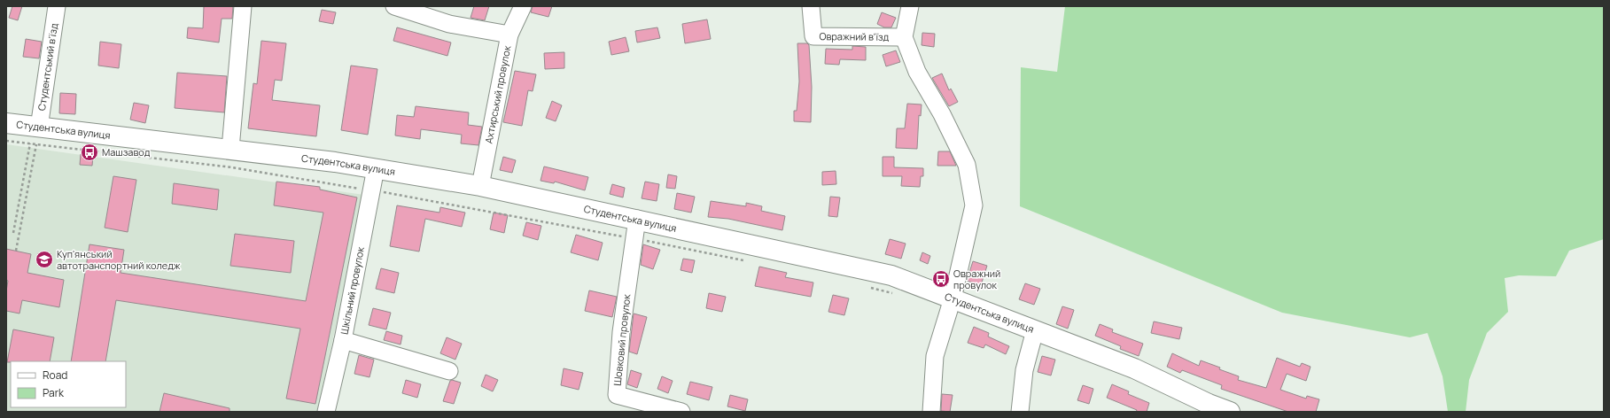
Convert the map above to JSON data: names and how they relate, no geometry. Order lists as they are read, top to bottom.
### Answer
{
  "streets": {
    "main road": ["Студентська вулиця"],
    "street": [
      "Овражний в'їзд",
      "Студентський в'їзд",
      "Ахтирський провулок",
      "Шкільний провулок",
      "Шовковий провулок"
    ]
  },
  "crossings": [
    ["Студентський в'їзд", "Студентська вулиця"],
    ["Ахтирський провулок", "Студентська вулиця"],
    ["Студентська вулиця", "Шкільний провулок"],
    ["Студентська вулиця", "Шовковий провулок"]
  ],
  "places": {
    "bus stop": ["Машзавод", "Овражний провулок"],
    "school or university": ["Куп'янський автотранспортний коледж"]
  },
  "legend": ["Road", "Park"]
}
